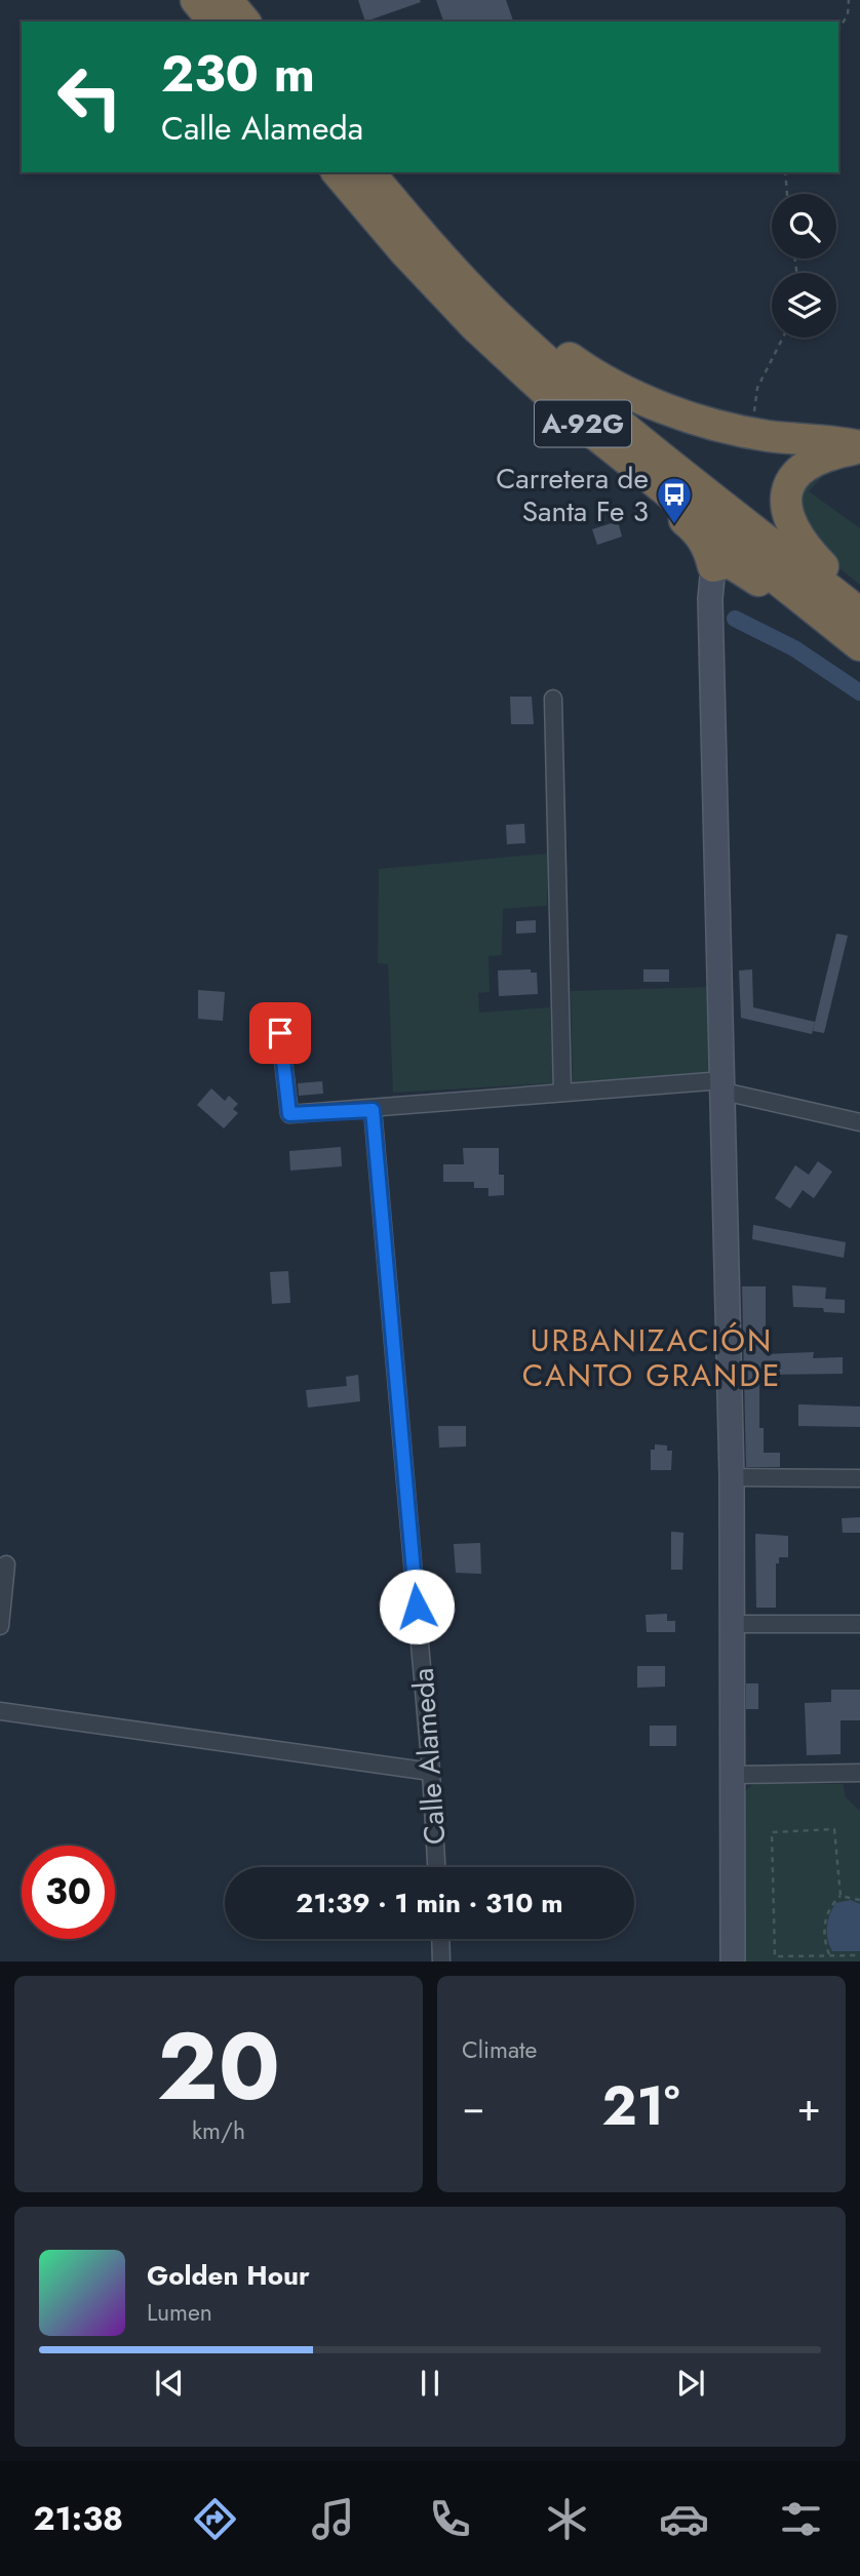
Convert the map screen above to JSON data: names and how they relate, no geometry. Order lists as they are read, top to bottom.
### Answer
{
  "streets": {
    "highway": ["A-92G"],
    "street": ["Calle Alameda"]
  },
  "districts": ["URBANIZACIÓN CANTO GRANDE"],
  "places": {
    "bus stop": ["Carretera de Santa Fe 3"]
  },
  "page": {
    "turn": ["230 m", "Calle Alameda"],
    "limit": "30",
    "trip": "21:39 · 1 min · 310 m",
    "tile": [
      ["20", "km/h"],
      "Climate"
    ],
    "heat": ["−", "21°", "+"],
    "song": ["Golden Hour", "Lumen"],
    "tabs": "21:38"
  }
}
